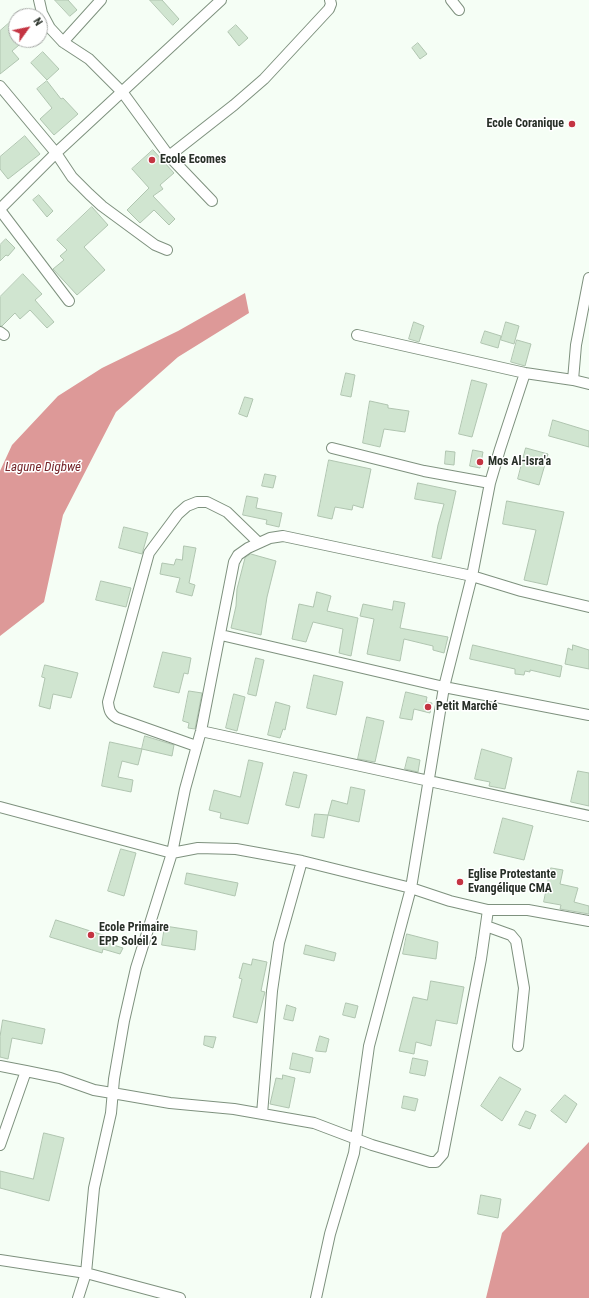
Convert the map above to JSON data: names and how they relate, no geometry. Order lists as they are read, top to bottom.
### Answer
{
  "water": ["Lagune Digbwé"],
  "places": [
    "Ecole Coranique",
    "Ecole Ecomes",
    "Mos Al-Isra'a",
    "Petit Marché",
    "Eglise Protestante Evangélique CMA",
    "Ecole Primaire EPP Soleil 2"
  ],
  "north": "top right"
}
